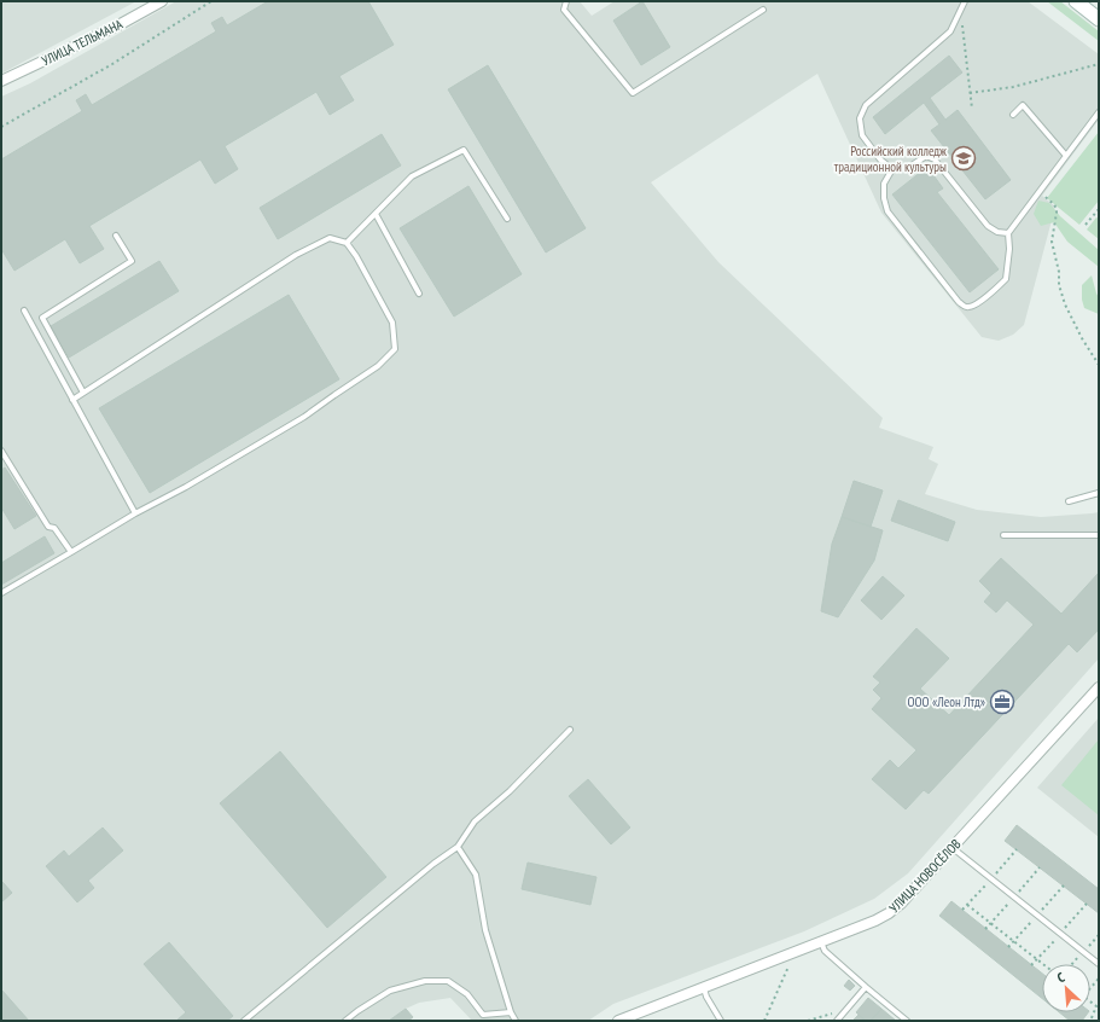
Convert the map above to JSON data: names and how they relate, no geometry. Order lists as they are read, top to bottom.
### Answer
{
  "streets": {
    "street": ["УЛИЦА ТЕЛЬМАНА", "УЛИЦА НОВОСЁЛОВ"]
  },
  "places": {
    "school or university": ["Российский колледж традиционной культуры"],
    "office": ["ООО «Леон Лтд»"]
  },
  "north": "top left"
}
